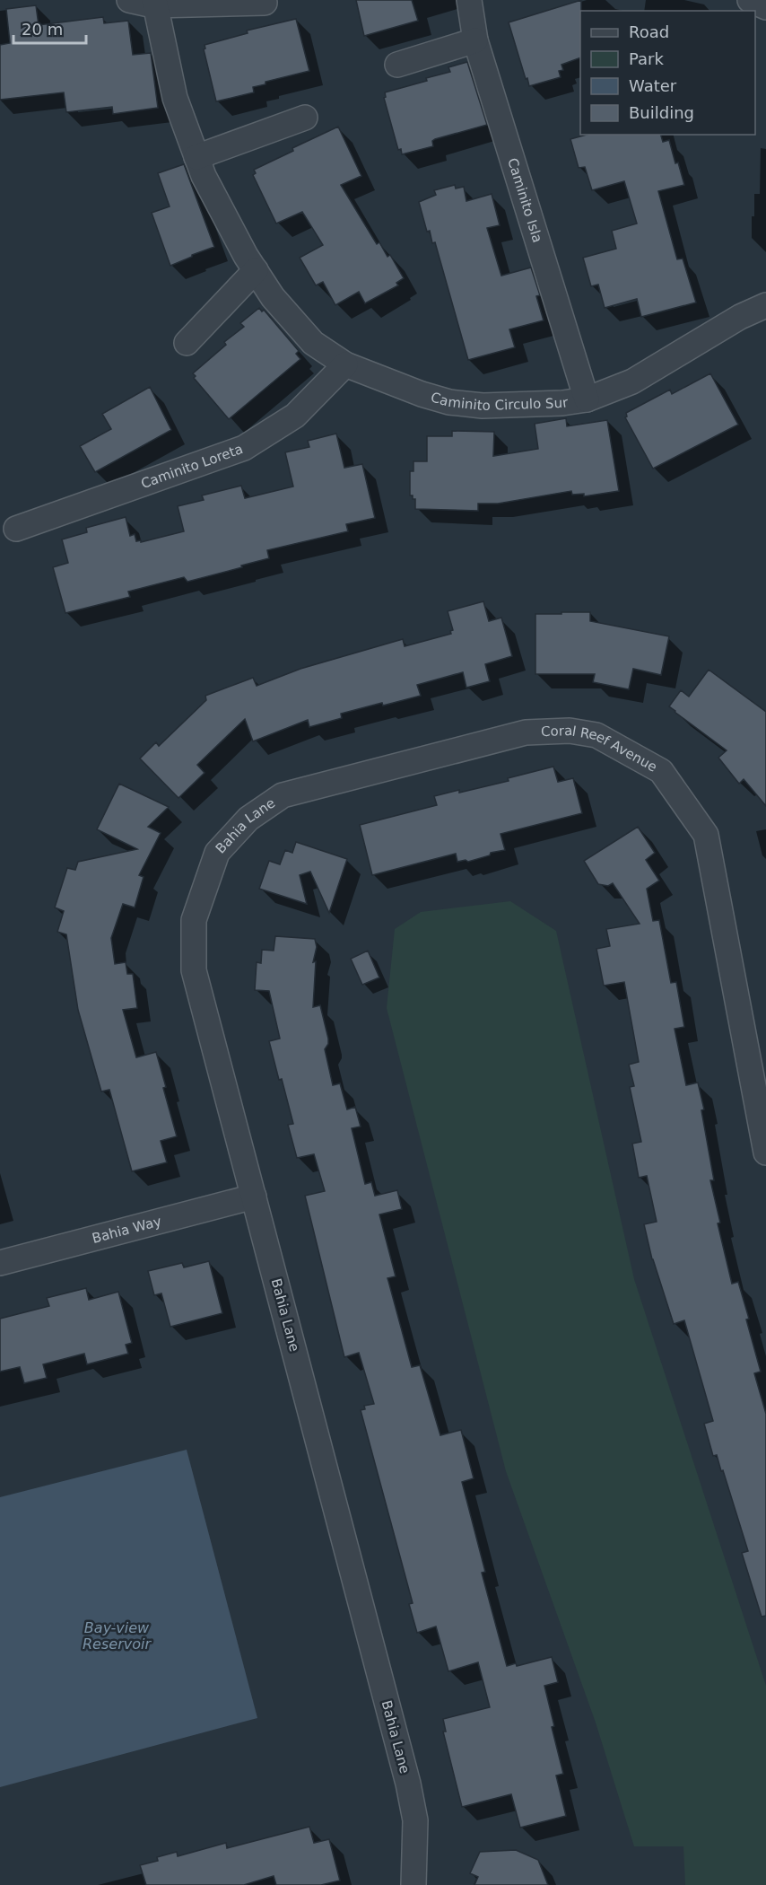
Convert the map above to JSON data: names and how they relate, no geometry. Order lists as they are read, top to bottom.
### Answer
{
  "streets": {
    "street": [
      "Caminito Isla",
      "Caminito Circulo Sur",
      "Caminito Loreta",
      "Coral Reef Avenue",
      "Bahia Lane",
      "Bahia Way"
    ]
  },
  "crossings": [
    ["Caminito Isla", "Caminito Circulo Sur"],
    ["Caminito Circulo Sur", "Caminito Loreta"],
    ["Coral Reef Avenue", "Bahia Lane"],
    ["Bahia Lane", "Bahia Way"]
  ],
  "water": ["Bay-view Reservoir"],
  "legend": [
    "Road",
    "Park",
    "Water",
    "Building"
  ],
  "scale_bar": "20 m"
}
